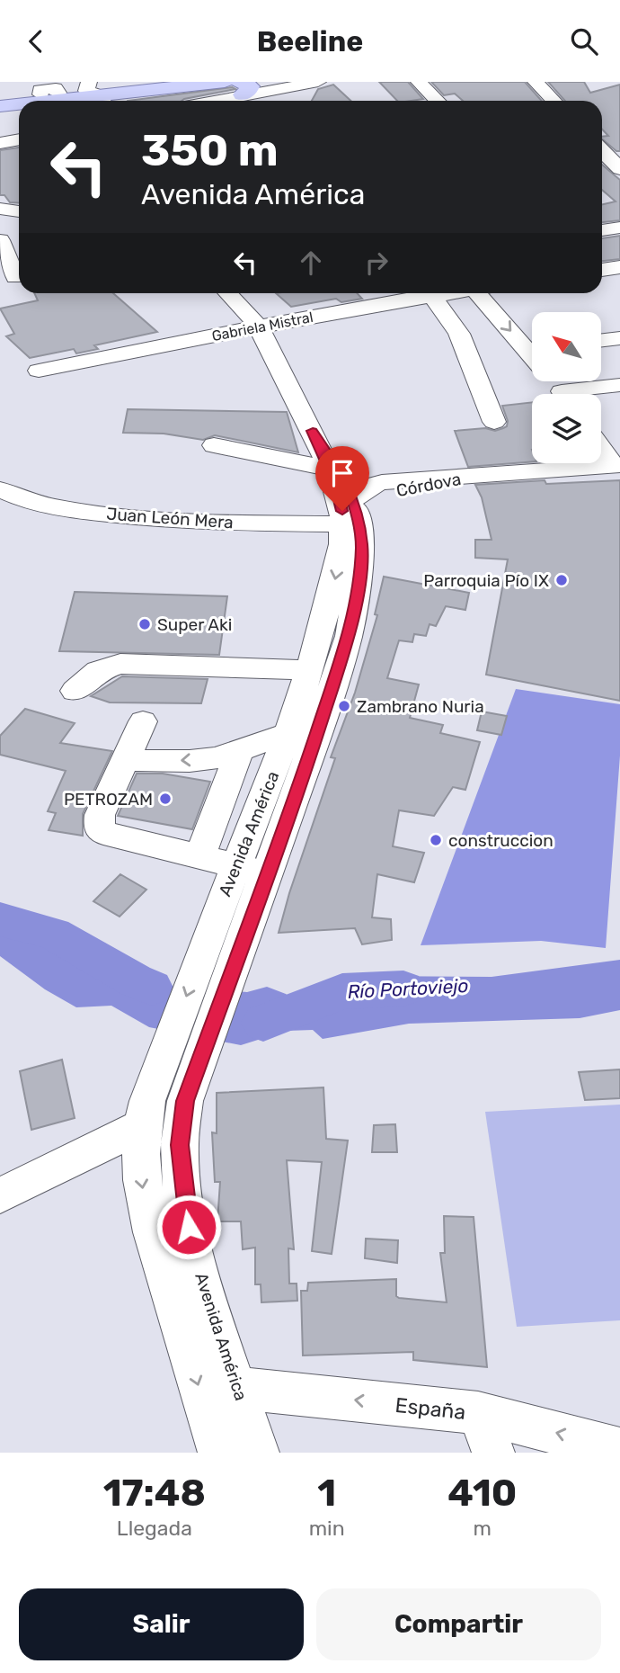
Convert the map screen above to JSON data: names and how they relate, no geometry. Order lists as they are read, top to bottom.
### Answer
{
  "streets": {
    "street": [
      "Gabriela Mistral",
      "Córdova",
      "Juan León Mera",
      "Avenida América",
      "España"
    ]
  },
  "crossings": [
    ["Gabriela Mistral", "Avenida América"],
    ["Córdova", "Avenida América"],
    ["Juan León Mera", "Avenida América"],
    ["Avenida América", "España"]
  ],
  "one_way": ["España"],
  "water": ["Río Portoviejo"],
  "places": [
    "Parroquia Pío IX",
    "Super Aki",
    "Zambrano Nuria",
    "PETROZAM",
    "construccion"
  ],
  "north": "top left",
  "page": {
    "header": "Beeline",
    "turn": ["350 m", "Avenida América"],
    "eta": [
      "17:48",
      "Llegada",
      "1",
      "min",
      "410",
      "m"
    ],
    "buttons": ["Salir", "Compartir"]
  }
}
